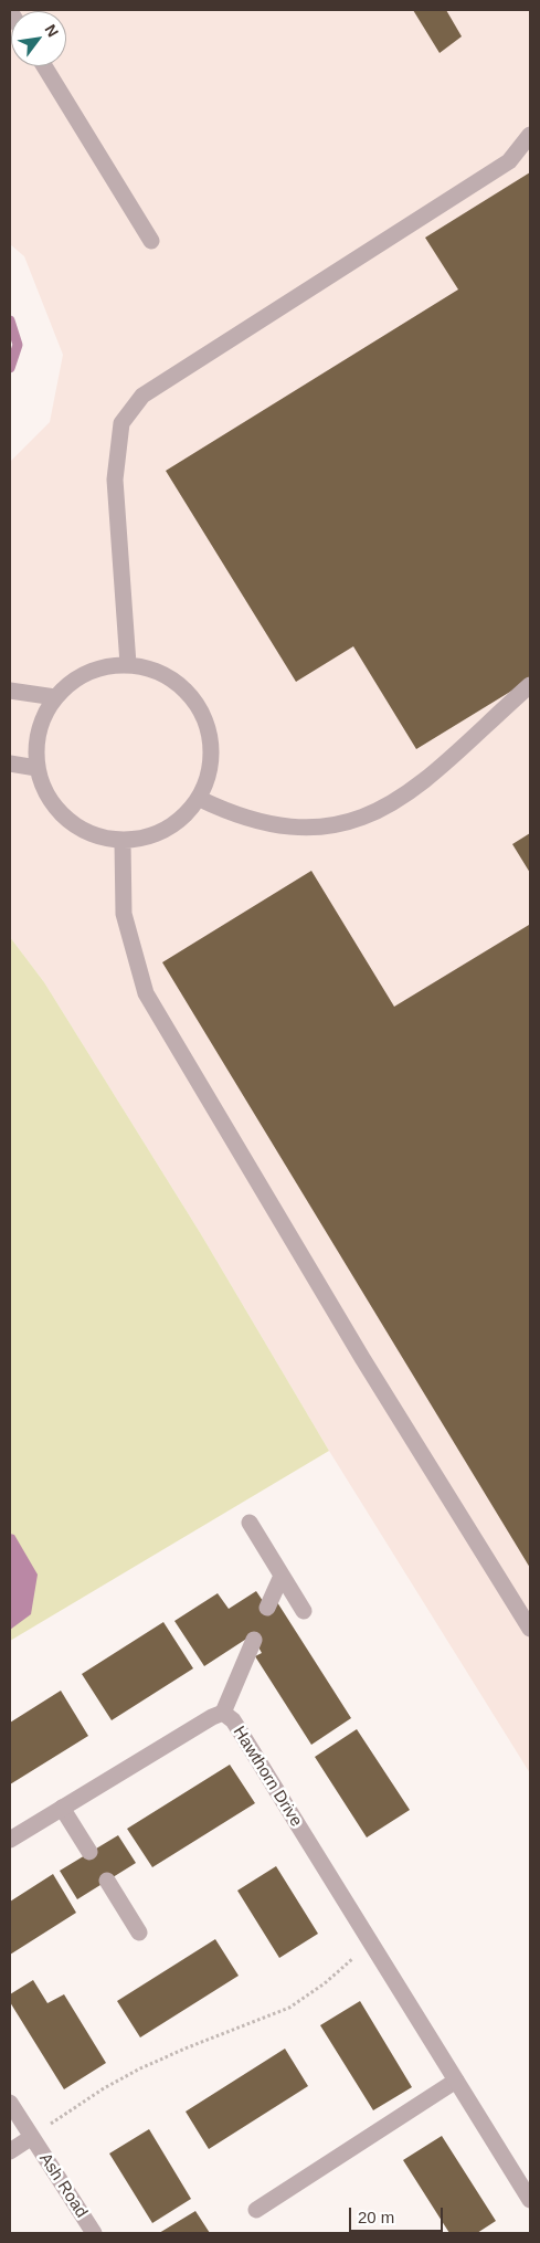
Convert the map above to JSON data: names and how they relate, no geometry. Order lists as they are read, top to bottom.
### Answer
{
  "streets": {
    "street": ["Hawthorn Drive", "Ash Road"]
  },
  "scale_bar": "20 m",
  "north": "top right"
}
